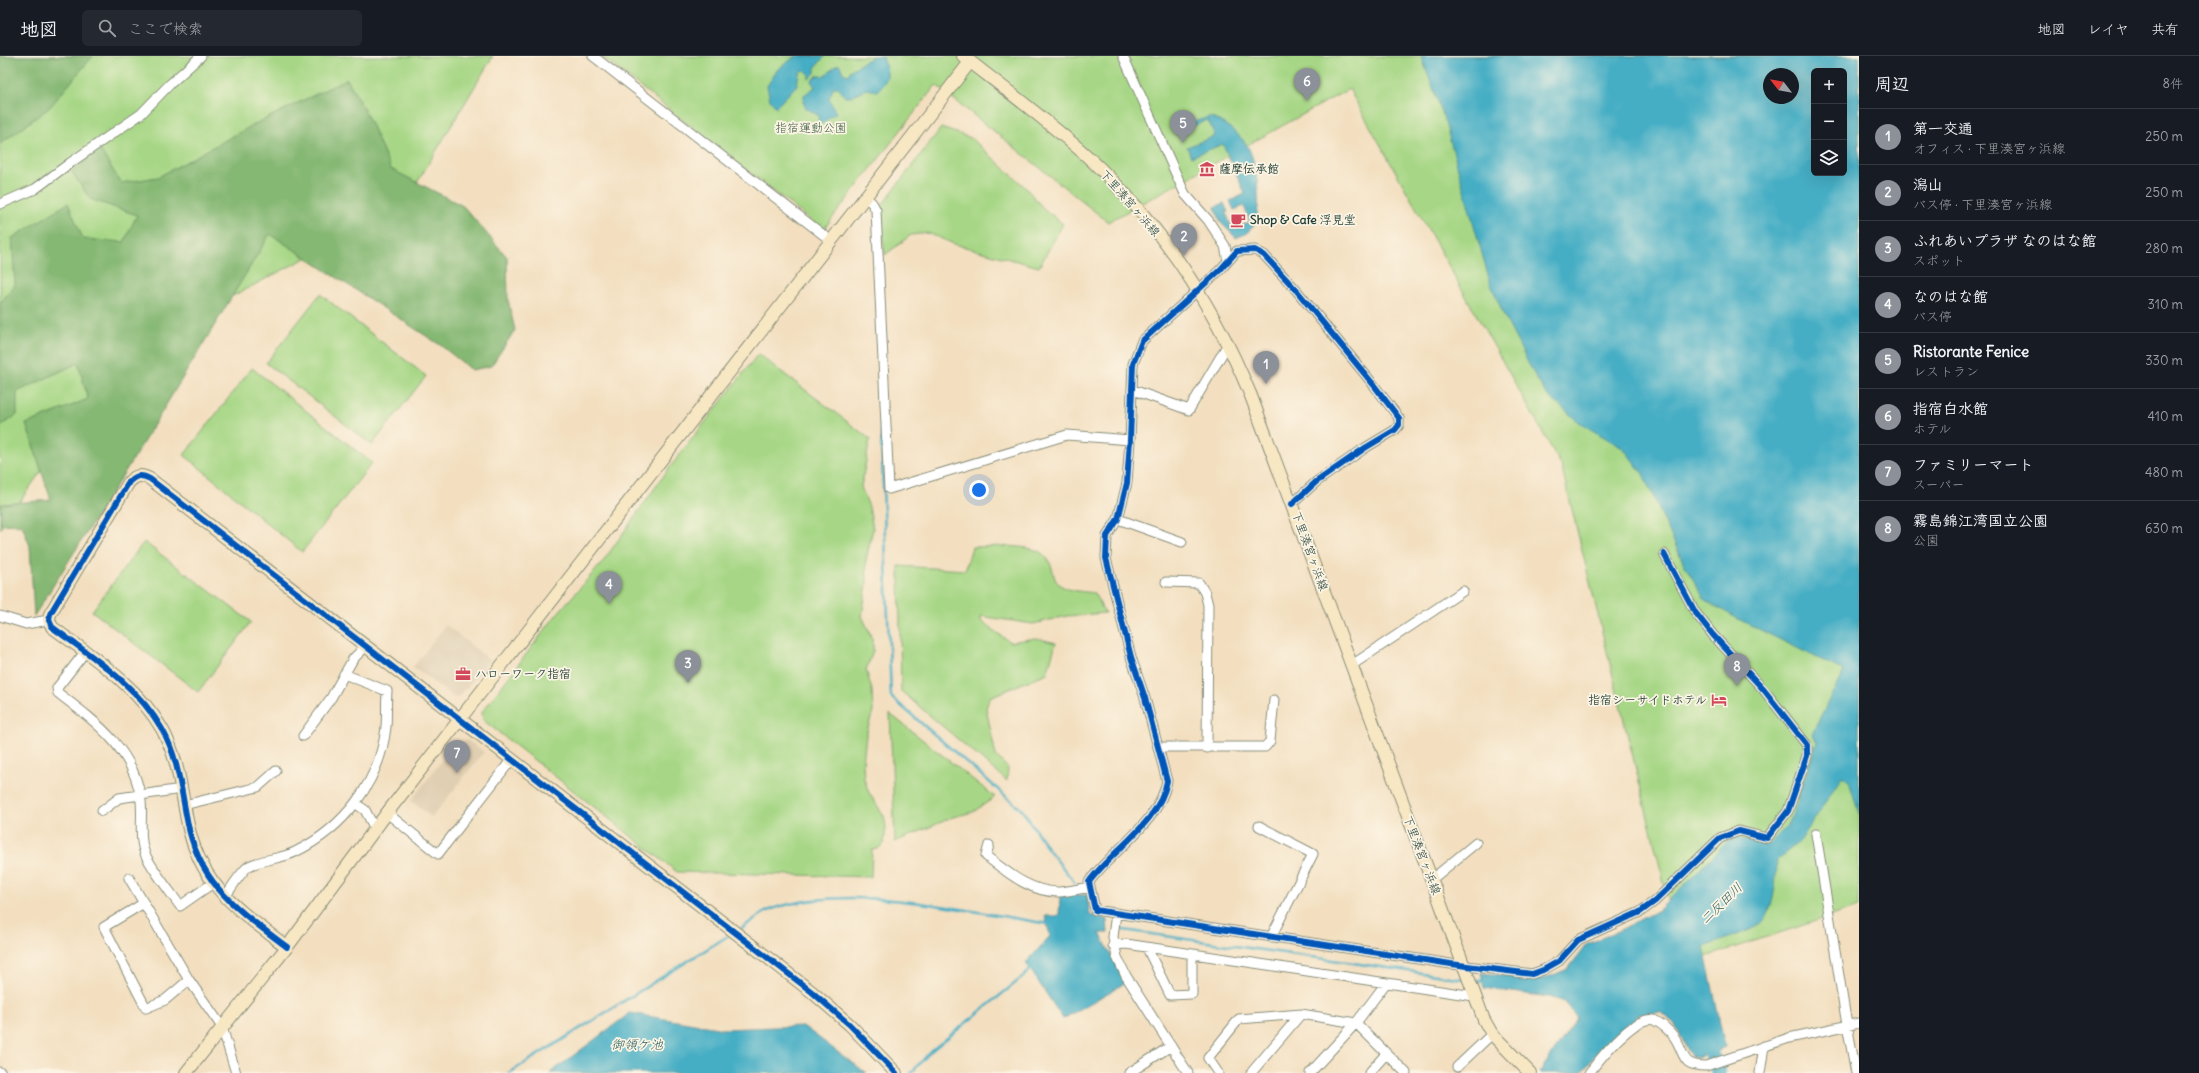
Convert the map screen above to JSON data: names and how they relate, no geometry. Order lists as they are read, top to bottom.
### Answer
{
  "streets": {
    "street": ["下里湊宮ヶ浜線"]
  },
  "water": ["二反田川", "御領ケ池"],
  "parks": ["指宿運動公園"],
  "places": {
    "museum": ["薩摩伝承館"],
    "cafe": ["Shop & Cafe 浮見堂"],
    "office": ["ハローワーク指宿"],
    "hotel": ["指宿シーサイドホテル"]
  },
  "north": "top left",
  "page": {
    "header": "地図",
    "search": "ここで検索",
    "nav": ["地図", "レイヤ", "共有"],
    "heading": ["周辺", "8件"],
    "map_buttons": ["+", "−"],
    "pins": [
      "6",
      "5",
      "2",
      "1",
      "4",
      "3",
      "8",
      "7"
    ],
    "list": [
      {
        "mark": "1",
        "name": "第一交通",
        "note": "オフィス · 下里湊宮ヶ浜線",
        "value": "250 m"
      },
      {
        "mark": "2",
        "name": "潟山",
        "note": "バス停 · 下里湊宮ヶ浜線",
        "value": "250 m"
      },
      {
        "mark": "3",
        "name": "ふれあいプラザ なのはな館",
        "note": "スポット",
        "value": "280 m"
      },
      {
        "mark": "4",
        "name": "なのはな館",
        "note": "バス停",
        "value": "310 m"
      },
      {
        "mark": "5",
        "name": "Ristorante Fenice",
        "note": "レストラン",
        "value": "330 m"
      },
      {
        "mark": "6",
        "name": "指宿白水館",
        "note": "ホテル",
        "value": "410 m"
      },
      {
        "mark": "7",
        "name": "ファミリーマート",
        "note": "スーパー",
        "value": "480 m"
      },
      {
        "mark": "8",
        "name": "霧島錦江湾国立公園",
        "note": "公園",
        "value": "630 m"
      }
    ]
  }
}
